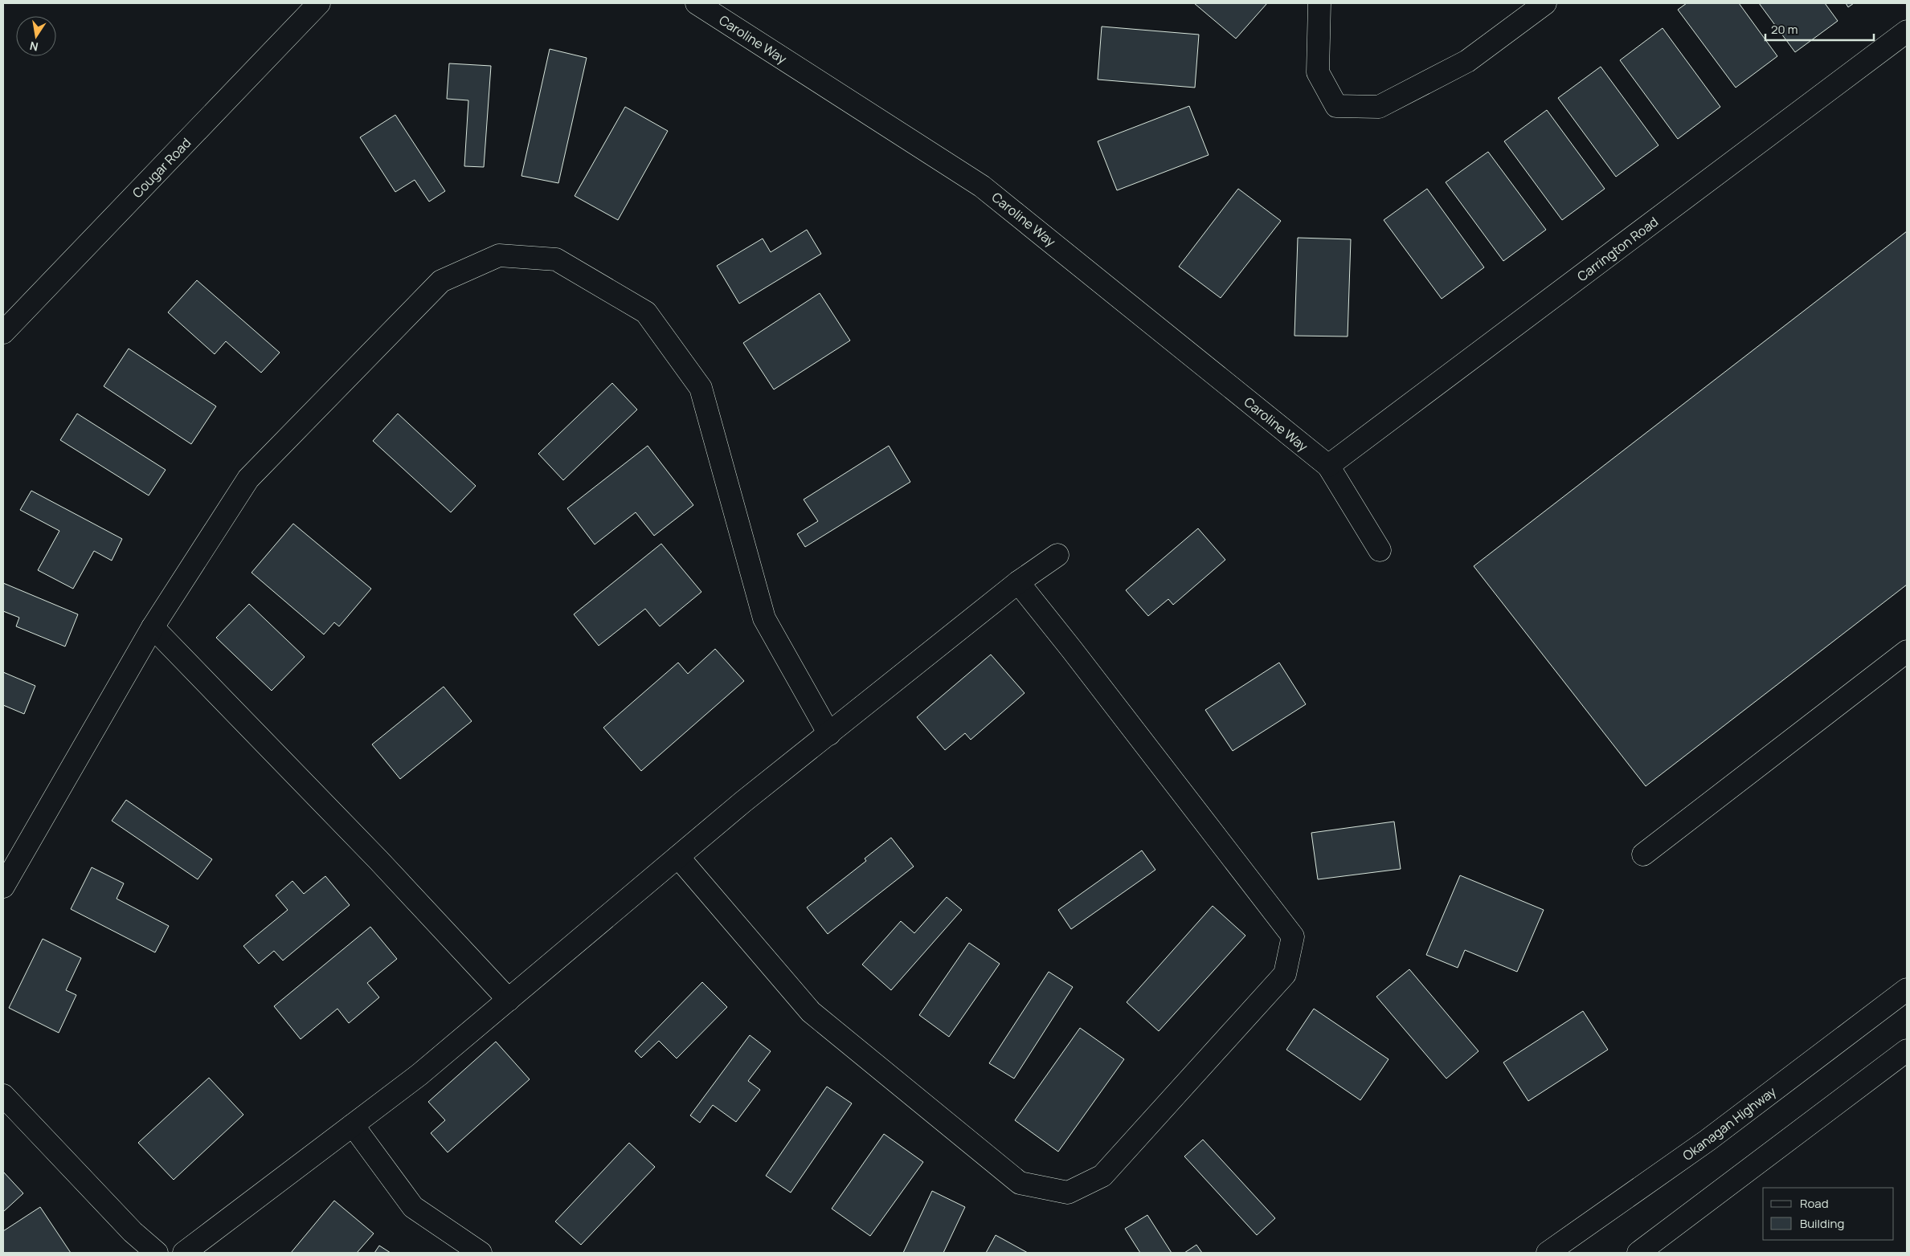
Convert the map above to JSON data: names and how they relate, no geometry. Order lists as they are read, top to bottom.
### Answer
{
  "streets": {
    "main road": [
      "Caroline Way",
      "Cougar Road",
      "Carrington Road",
      "Okanagan Highway"
    ]
  },
  "crossings": [
    ["Caroline Way", "Carrington Road"]
  ],
  "legend": ["Road", "Building"],
  "scale_bar": "20 m",
  "north": "bottom"
}
